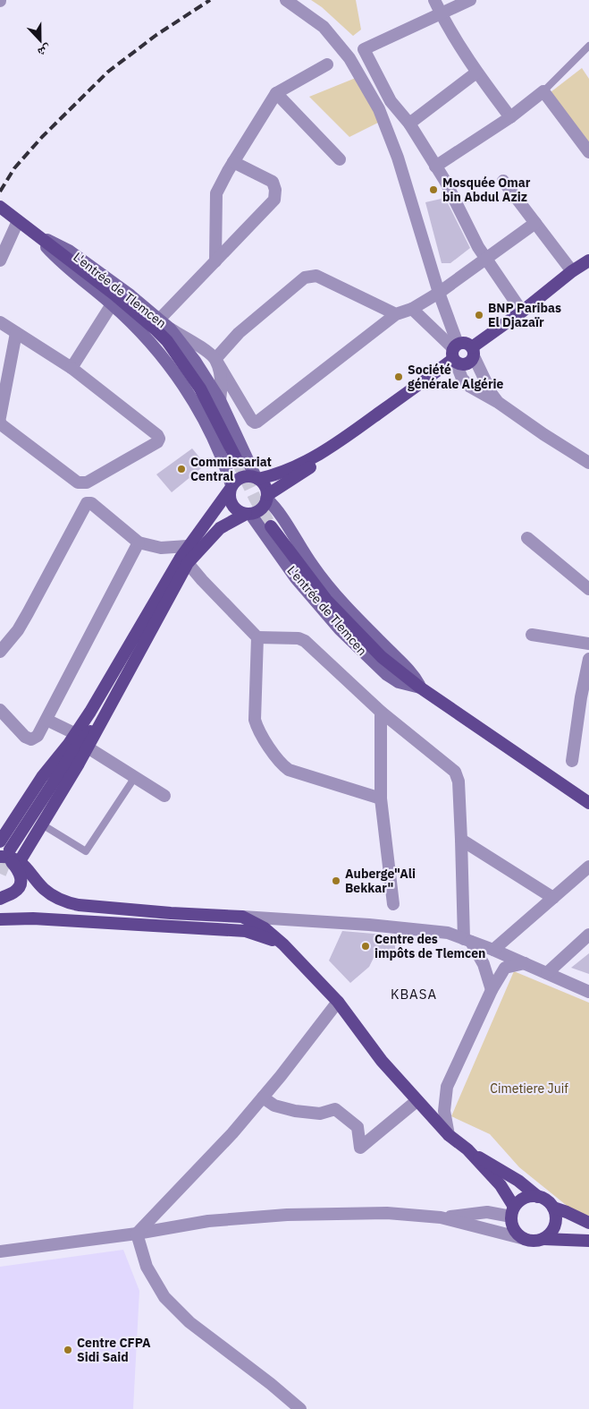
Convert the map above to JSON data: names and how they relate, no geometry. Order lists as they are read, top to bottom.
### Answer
{
  "streets": {
    "main road": ["L'entrée de Tlemcen"]
  },
  "districts": ["KBASA"],
  "parks": ["Cimetiere Juif"],
  "places": [
    "Mosquée Omar bin Abdul Aziz",
    "BNP Paribas El Djazaïr",
    "Société générale Algérie",
    "Commissariat Central",
    "Auberge\"Ali Bekkar\"",
    "Centre des impôts de Tlemcen",
    "Centre CFPA Sidi Said"
  ],
  "north": "bottom"
}
